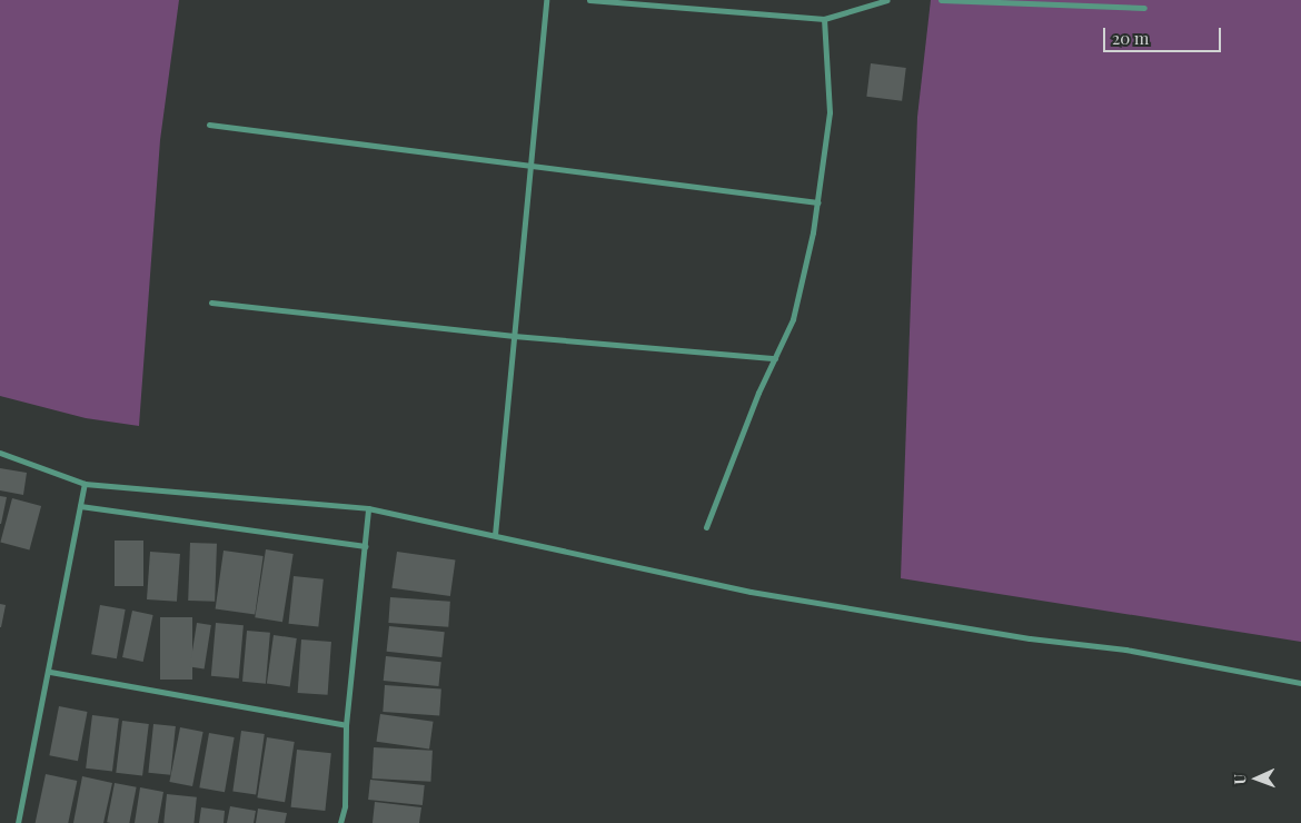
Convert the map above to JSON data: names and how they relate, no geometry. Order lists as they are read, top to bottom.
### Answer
{
  "scale_bar": "20 m",
  "north": "left"
}
